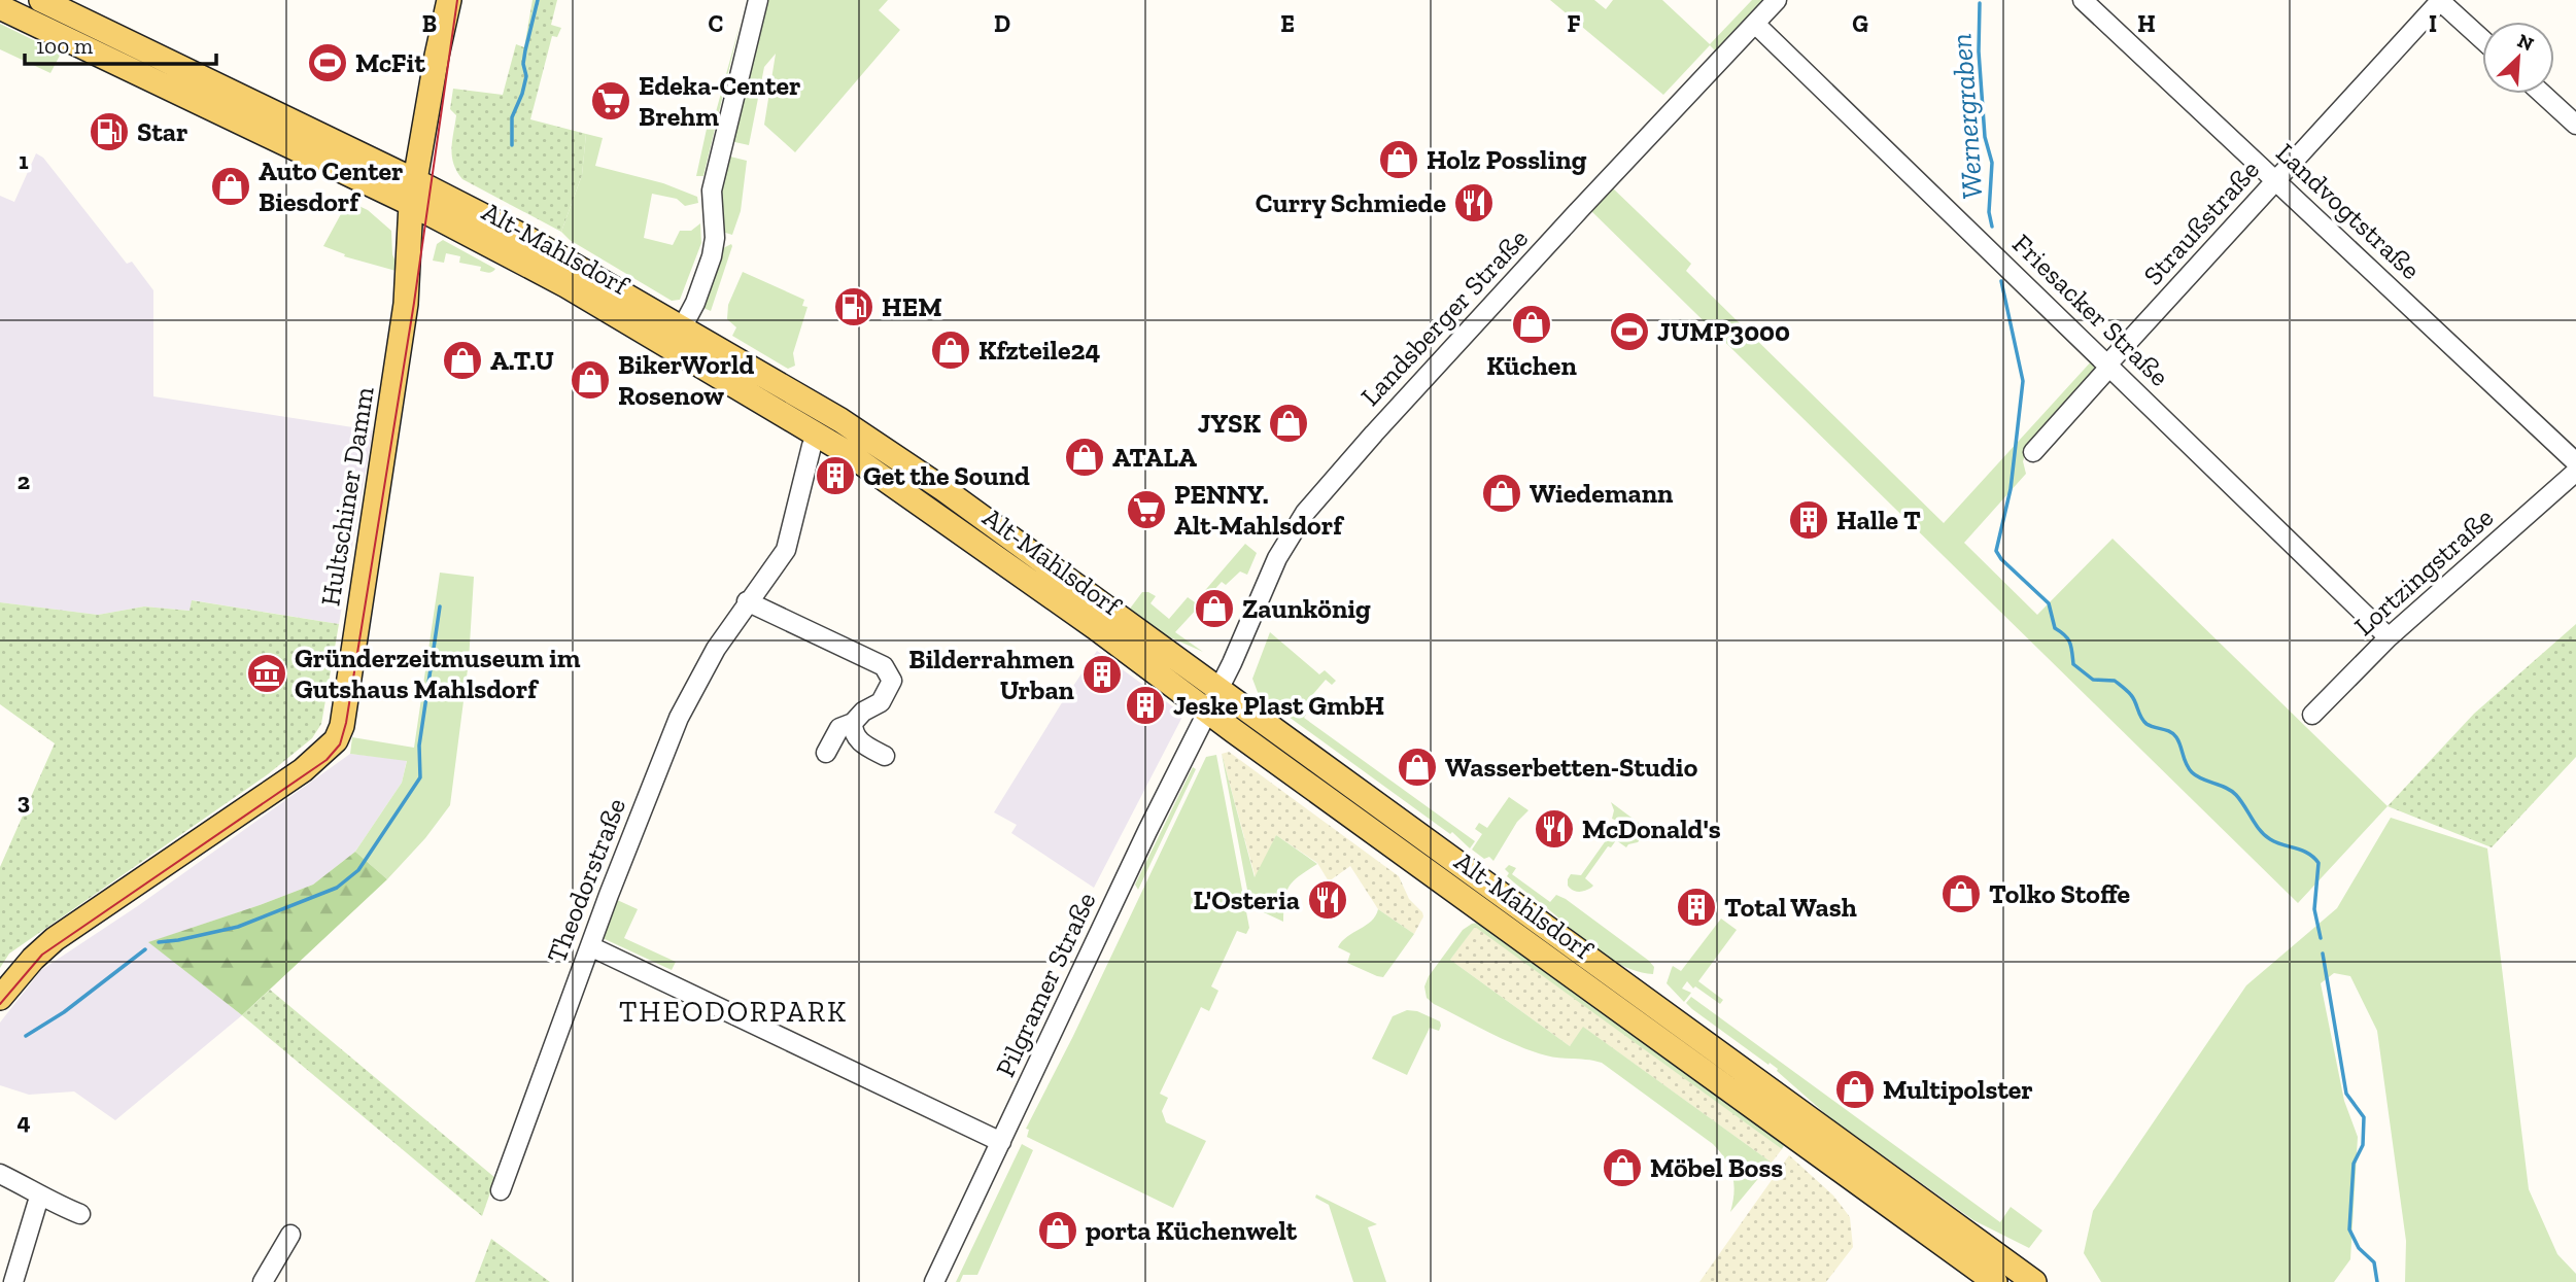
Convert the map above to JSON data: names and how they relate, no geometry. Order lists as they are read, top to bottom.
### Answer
{
  "streets": {
    "main road": ["Alt-Mahlsdorf", "Hultschiner Damm"],
    "street": [
      "Landvogtstraße",
      "Straußstraße",
      "Friesacker Straße",
      "Landsberger Straße",
      "Lortzingstraße",
      "Theodorstraße",
      "Pilgramer Straße"
    ]
  },
  "crossings": [
    ["Landvogtstraße", "Straußstraße"],
    ["Straußstraße", "Friesacker Straße"],
    ["Alt-Mahlsdorf", "Landsberger Straße"],
    ["Alt-Mahlsdorf", "Hultschiner Damm"],
    ["Alt-Mahlsdorf", "Theodorstraße"],
    ["Alt-Mahlsdorf", "Pilgramer Straße"],
    ["Friesacker Straße", "Landsberger Straße"],
    ["Friesacker Straße", "Lortzingstraße"],
    ["Landsberger Straße", "Pilgramer Straße"]
  ],
  "districts": ["THEODORPARK"],
  "water": ["Wernergraben"],
  "places": {
    "sports": ["McFit", "JUMP3000"],
    "supermarket": ["Edeka-Center Brehm", "PENNY. Alt-Mahlsdorf"],
    "fuel station": ["Star", "HEM"],
    "shop": [
      "Holz Possling",
      "Auto Center Biesdorf",
      "Küchen",
      "Kfzteile24",
      "A.T.U",
      "BikerWorld Rosenow",
      "JYSK",
      "ATALA",
      "Wiedemann",
      "Zaunkönig",
      "Wasserbetten-Studio",
      "Tolko Stoffe",
      "Multipolster",
      "Möbel Boss",
      "porta Küchenwelt"
    ],
    "restaurant": ["Curry Schmiede", "McDonald's", "L'Osteria"],
    "building": [
      "Get the Sound",
      "Halle T",
      "Bilderrahmen Urban",
      "Jeske Plast GmbH",
      "Total Wash"
    ],
    "museum": ["Gründerzeitmuseum im Gutshaus Mahlsdorf"]
  },
  "scale_bar": "100 m",
  "north": "top right",
  "grid": {
    "columns": [
      "B",
      "C",
      "D",
      "E",
      "F",
      "G",
      "H",
      "I"
    ],
    "rows": [
      "1",
      "2",
      "3",
      "4"
    ]
  }
}
